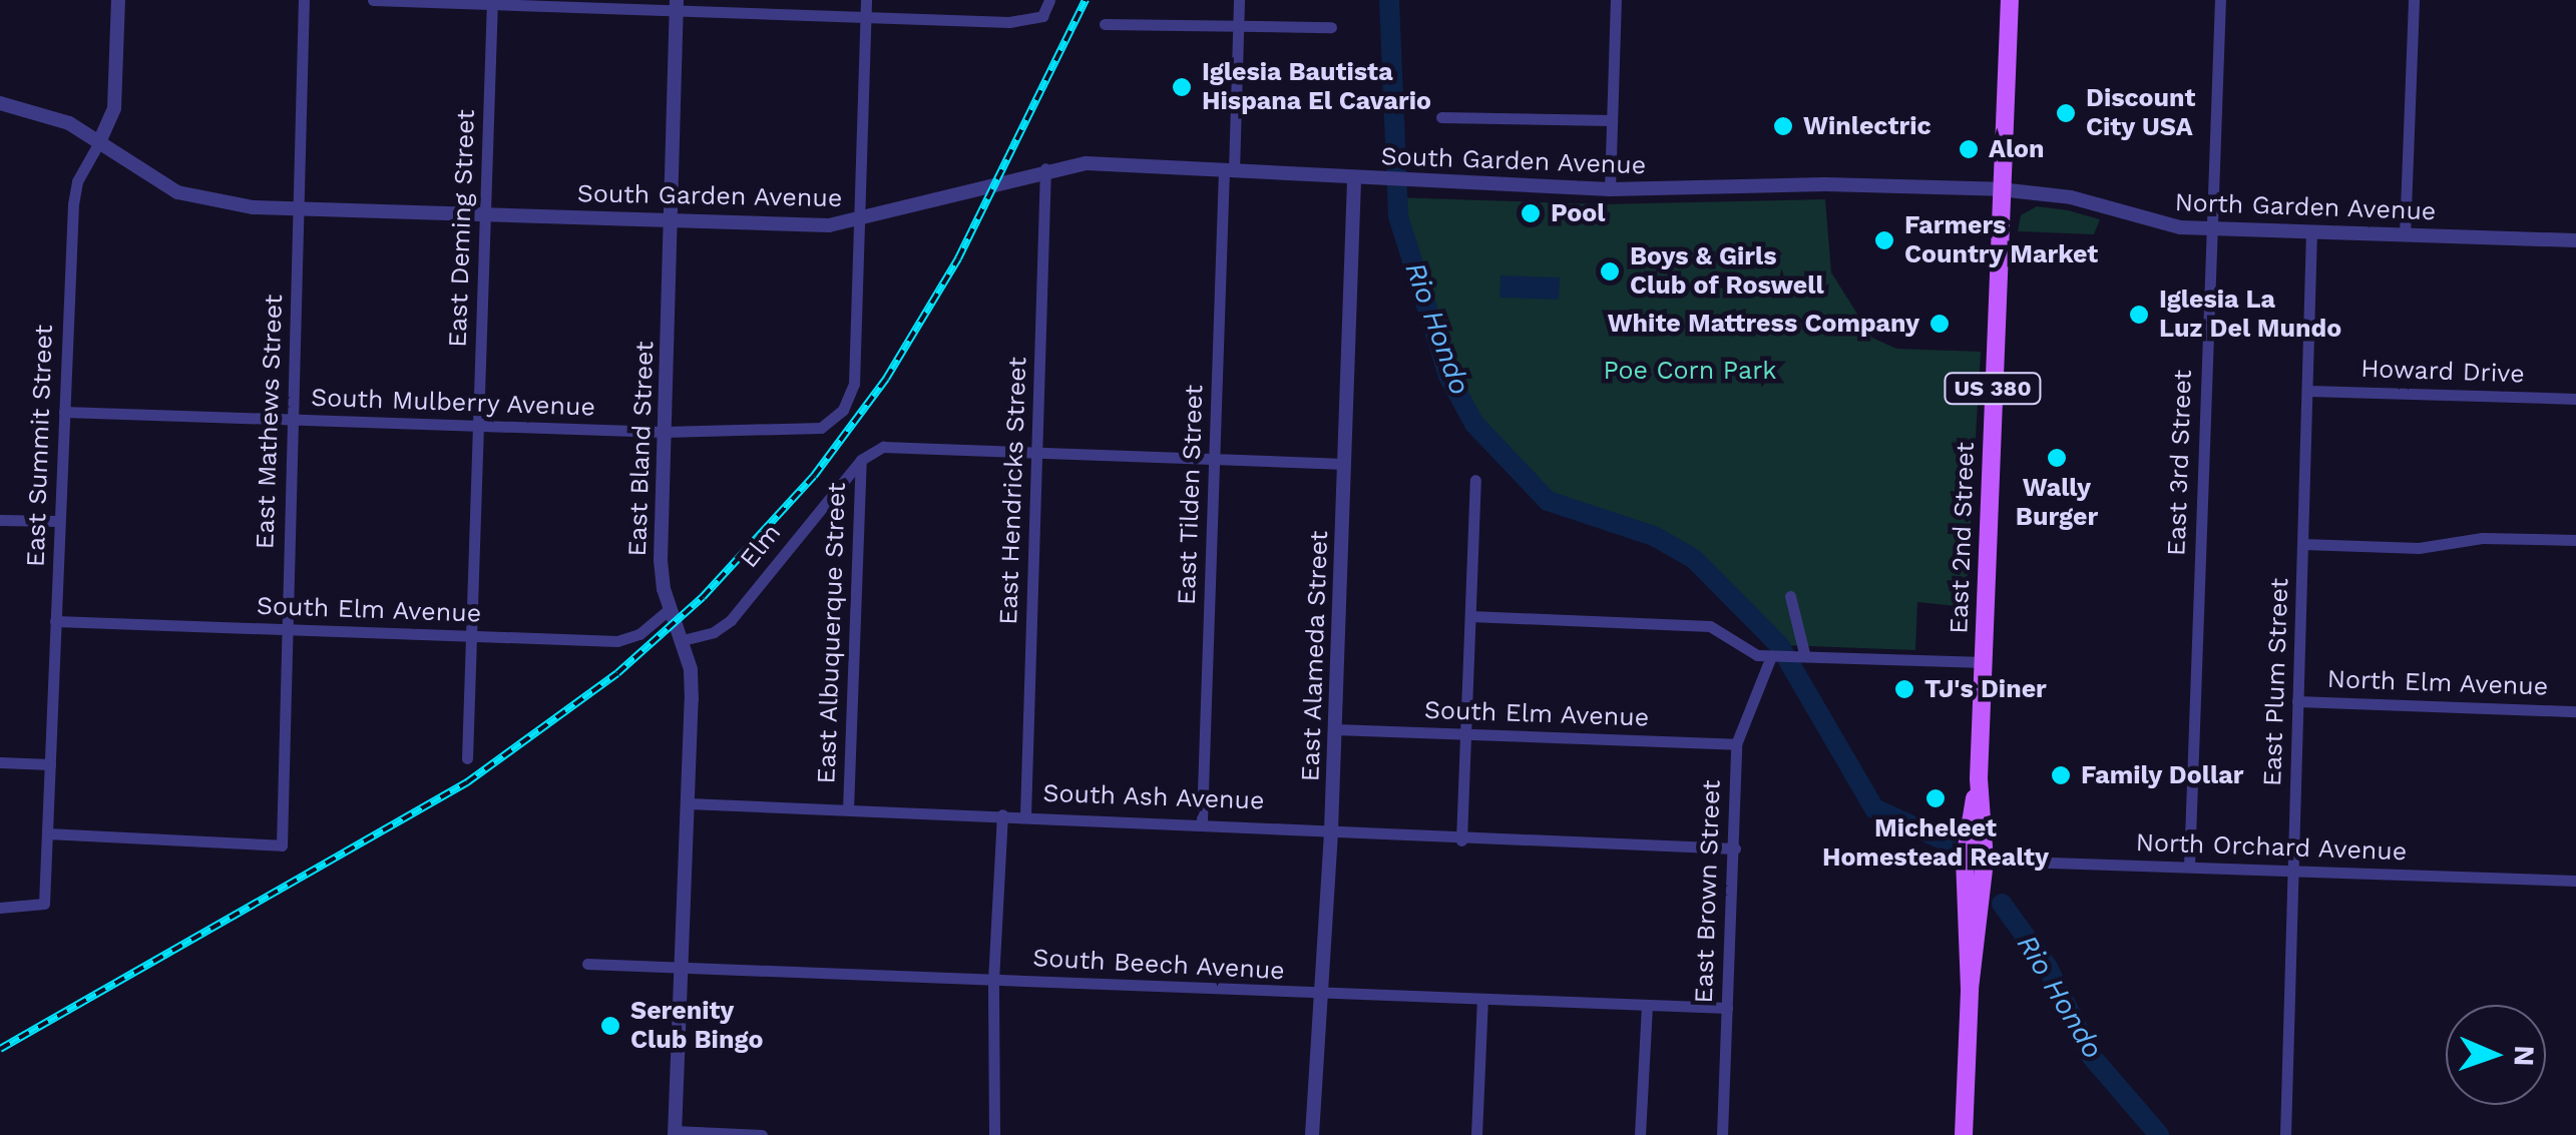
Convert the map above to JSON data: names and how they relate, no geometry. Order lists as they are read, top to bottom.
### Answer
{
  "streets": {
    "main road": ["US 380", "East 2nd Street"],
    "street": [
      "South Garden Avenue",
      "North Garden Avenue",
      "East Deming Street",
      "Howard Drive",
      "South Mulberry Avenue",
      "East Mathews Street",
      "East Summit Street",
      "East Bland Street",
      "East 3rd Street",
      "East Hendricks Street",
      "East Tilden Street",
      "Elm",
      "South Elm Avenue",
      "East Albuquerque Street",
      "East Alameda Street",
      "East Plum Street",
      "North Elm Avenue",
      "South Ash Avenue",
      "North Orchard Avenue",
      "East Brown Street",
      "South Beech Avenue"
    ]
  },
  "crossings": [
    ["South Garden Avenue", "North Garden Avenue"],
    ["South Garden Avenue", "East Deming Street"],
    ["South Garden Avenue", "South Mulberry Avenue"],
    ["South Garden Avenue", "East Mathews Street"],
    ["South Garden Avenue", "East Summit Street"],
    ["South Garden Avenue", "East Bland Street"],
    ["South Garden Avenue", "East Hendricks Street"],
    ["South Garden Avenue", "East Tilden Street"],
    ["South Garden Avenue", "East Alameda Street"],
    ["North Garden Avenue", "East 3rd Street"],
    ["North Garden Avenue", "East 2nd Street"],
    ["North Garden Avenue", "East Plum Street"],
    ["East Deming Street", "South Mulberry Avenue"],
    ["East Deming Street", "South Elm Avenue"],
    ["Howard Drive", "East Plum Street"],
    ["South Mulberry Avenue", "East Mathews Street"],
    ["South Mulberry Avenue", "East Summit Street"],
    ["South Mulberry Avenue", "East Bland Street"],
    ["East Mathews Street", "East Summit Street"],
    ["East Mathews Street", "South Elm Avenue"],
    ["East Summit Street", "South Elm Avenue"],
    ["East Bland Street", "Elm"],
    ["East Bland Street", "South Elm Avenue"],
    ["East Bland Street", "South Ash Avenue"],
    ["East Bland Street", "South Beech Avenue"],
    ["East 3rd Street", "North Orchard Avenue"],
    ["East Hendricks Street", "South Ash Avenue"],
    ["East Tilden Street", "South Ash Avenue"],
    ["East 2nd Street", "North Orchard Avenue"],
    ["Elm", "East Albuquerque Street"],
    ["South Elm Avenue", "East Alameda Street"],
    ["South Elm Avenue", "East Brown Street"],
    ["East Albuquerque Street", "South Ash Avenue"],
    ["East Alameda Street", "South Ash Avenue"],
    ["East Alameda Street", "South Beech Avenue"],
    ["East Plum Street", "North Elm Avenue"],
    ["East Plum Street", "North Orchard Avenue"],
    ["South Ash Avenue", "East Brown Street"],
    ["East Brown Street", "South Beech Avenue"]
  ],
  "water": ["Rio Hondo"],
  "parks": ["Poe Corn Park"],
  "places": [
    "Iglesia Bautista Hispana El Cavario",
    "Discount City USA",
    "Winlectric",
    "Alon",
    "Pool",
    "Farmers Country Market",
    "Boys & Girls Club of Roswell",
    "Iglesia La Luz Del Mundo",
    "White Mattress Company",
    "Wally Burger",
    "TJ's Diner",
    "Family Dollar",
    "Micheleet Homestead Realty",
    "Serenity Club Bingo"
  ],
  "north": "right"
}
